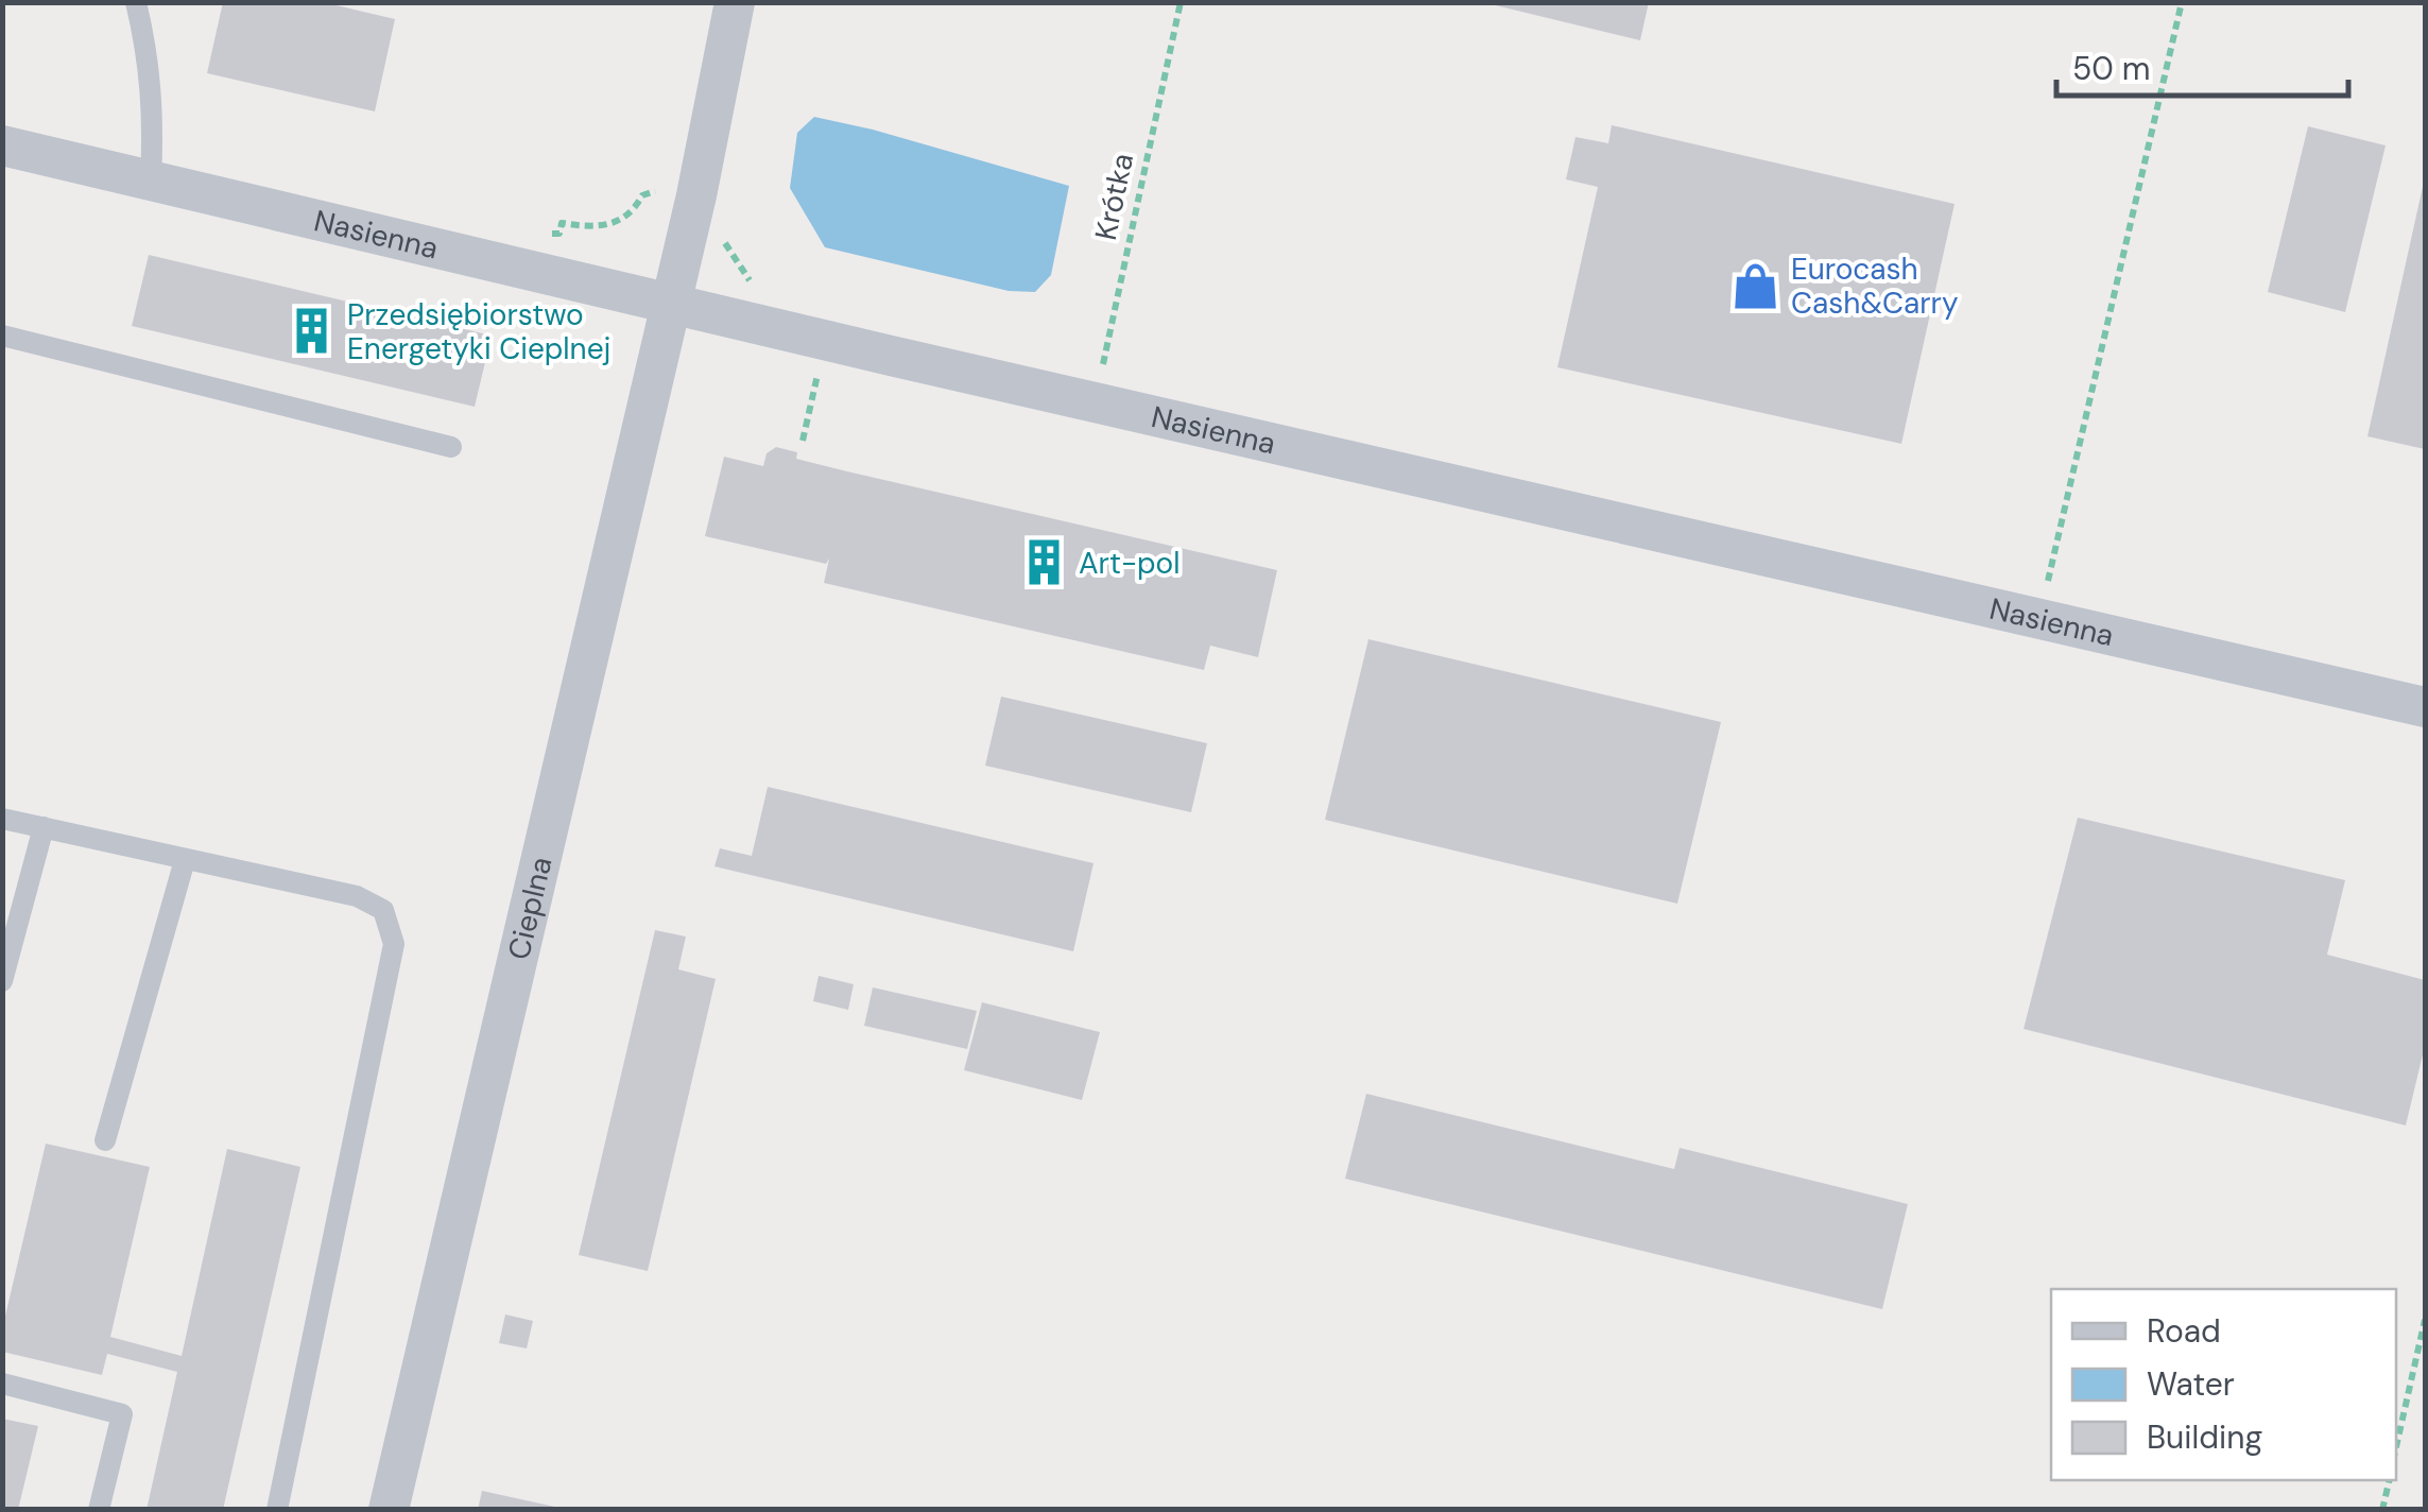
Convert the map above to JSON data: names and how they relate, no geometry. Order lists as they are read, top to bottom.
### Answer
{
  "streets": {
    "street": ["Nasienna", "Cieplna"],
    "path": ["Krótka"]
  },
  "crossings": [
    ["Krótka", "Nasienna"],
    ["Nasienna", "Cieplna"]
  ],
  "places": {
    "shop": ["Eurocash Cash&Carry"],
    "building": ["Przedsiębiorstwo Energetyki Cieplnej", "Art-pol"]
  },
  "legend": ["Road", "Water", "Building"],
  "scale_bar": "50 m"
}
